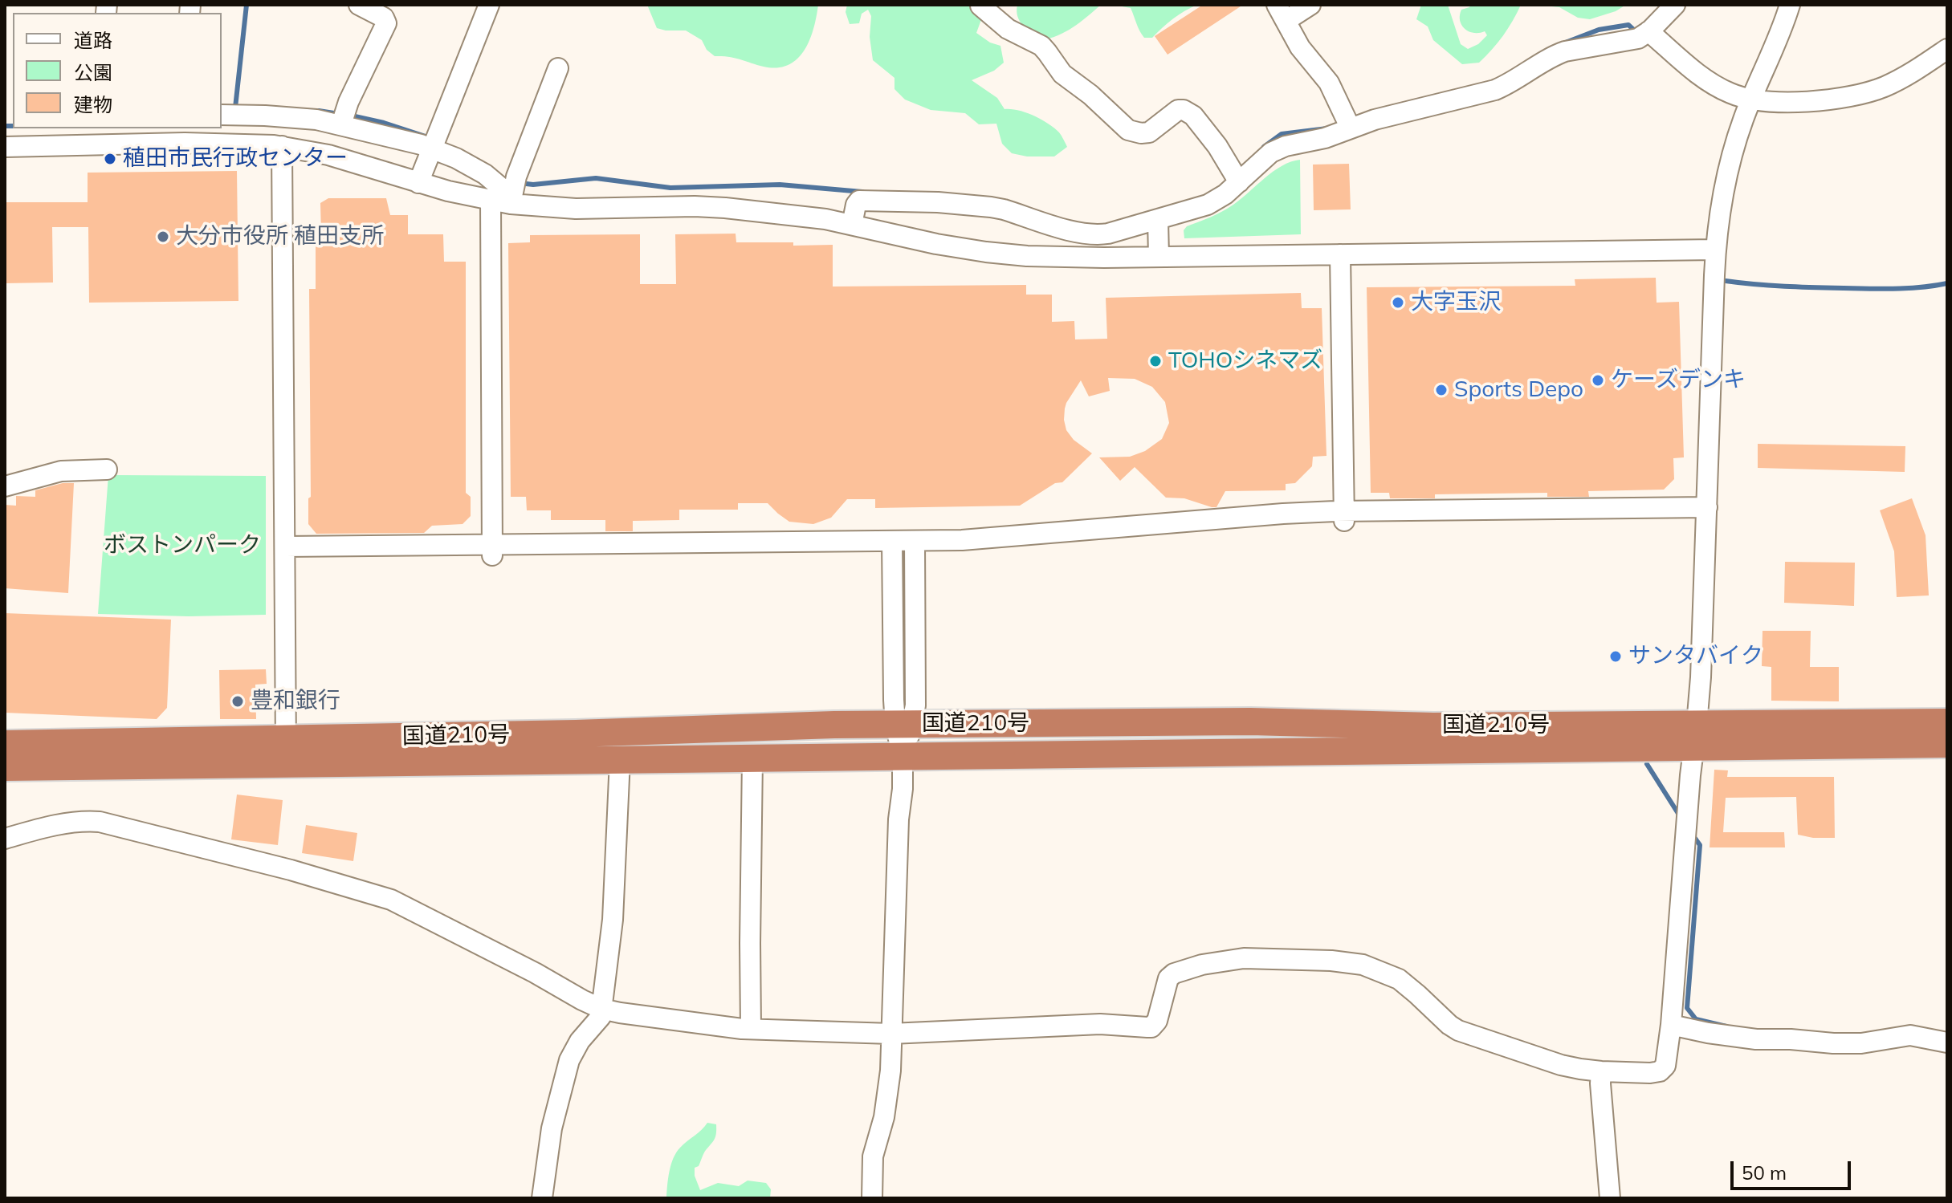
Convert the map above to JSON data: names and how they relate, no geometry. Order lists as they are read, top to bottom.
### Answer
{
  "streets": {
    "highway": ["国道210号"]
  },
  "parks": ["ボストンパーク"],
  "places": [
    "稙田市民行政センター",
    "大分市役所 稙田支所",
    "大字玉沢",
    "TOHOシネマズ",
    "ケーズデンキ",
    "Sports Depo",
    "サンタバイク",
    "豊和銀行"
  ],
  "legend": ["道路", "公園", "建物"],
  "scale_bar": "50 m"
}
